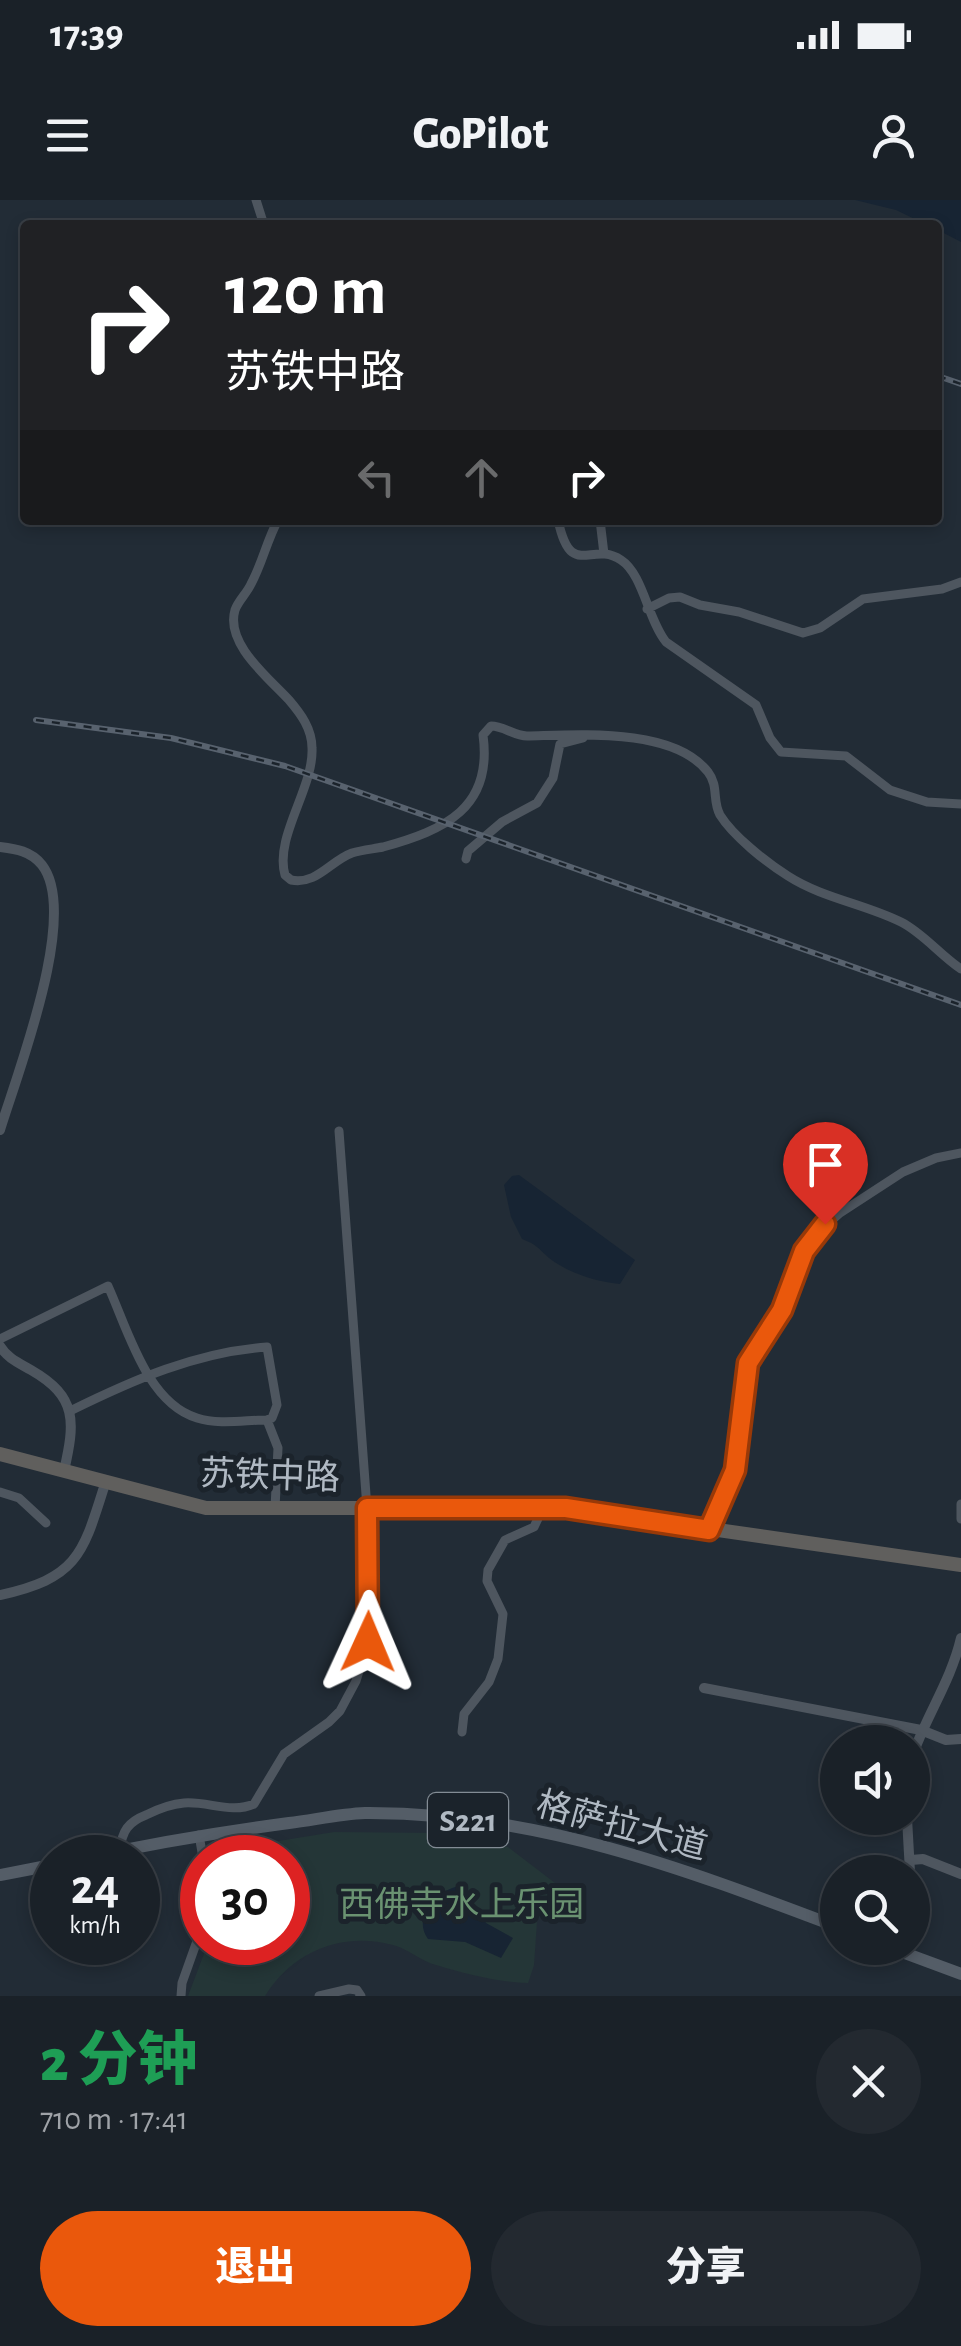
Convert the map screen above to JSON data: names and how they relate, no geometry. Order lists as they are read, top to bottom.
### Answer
{
  "streets": {
    "highway": ["苏铁中路"],
    "main road": ["S221", "格萨拉大道"]
  },
  "parks": ["西佛寺水上乐园"],
  "page": {
    "status": "17:39",
    "header": "GoPilot",
    "turn": ["120 m", "苏铁中路"],
    "speed": "24 km/h",
    "limit": "30",
    "heading": ["2 分钟", "710 m · 17:41"],
    "buttons": ["退出", "分享"]
  }
}
